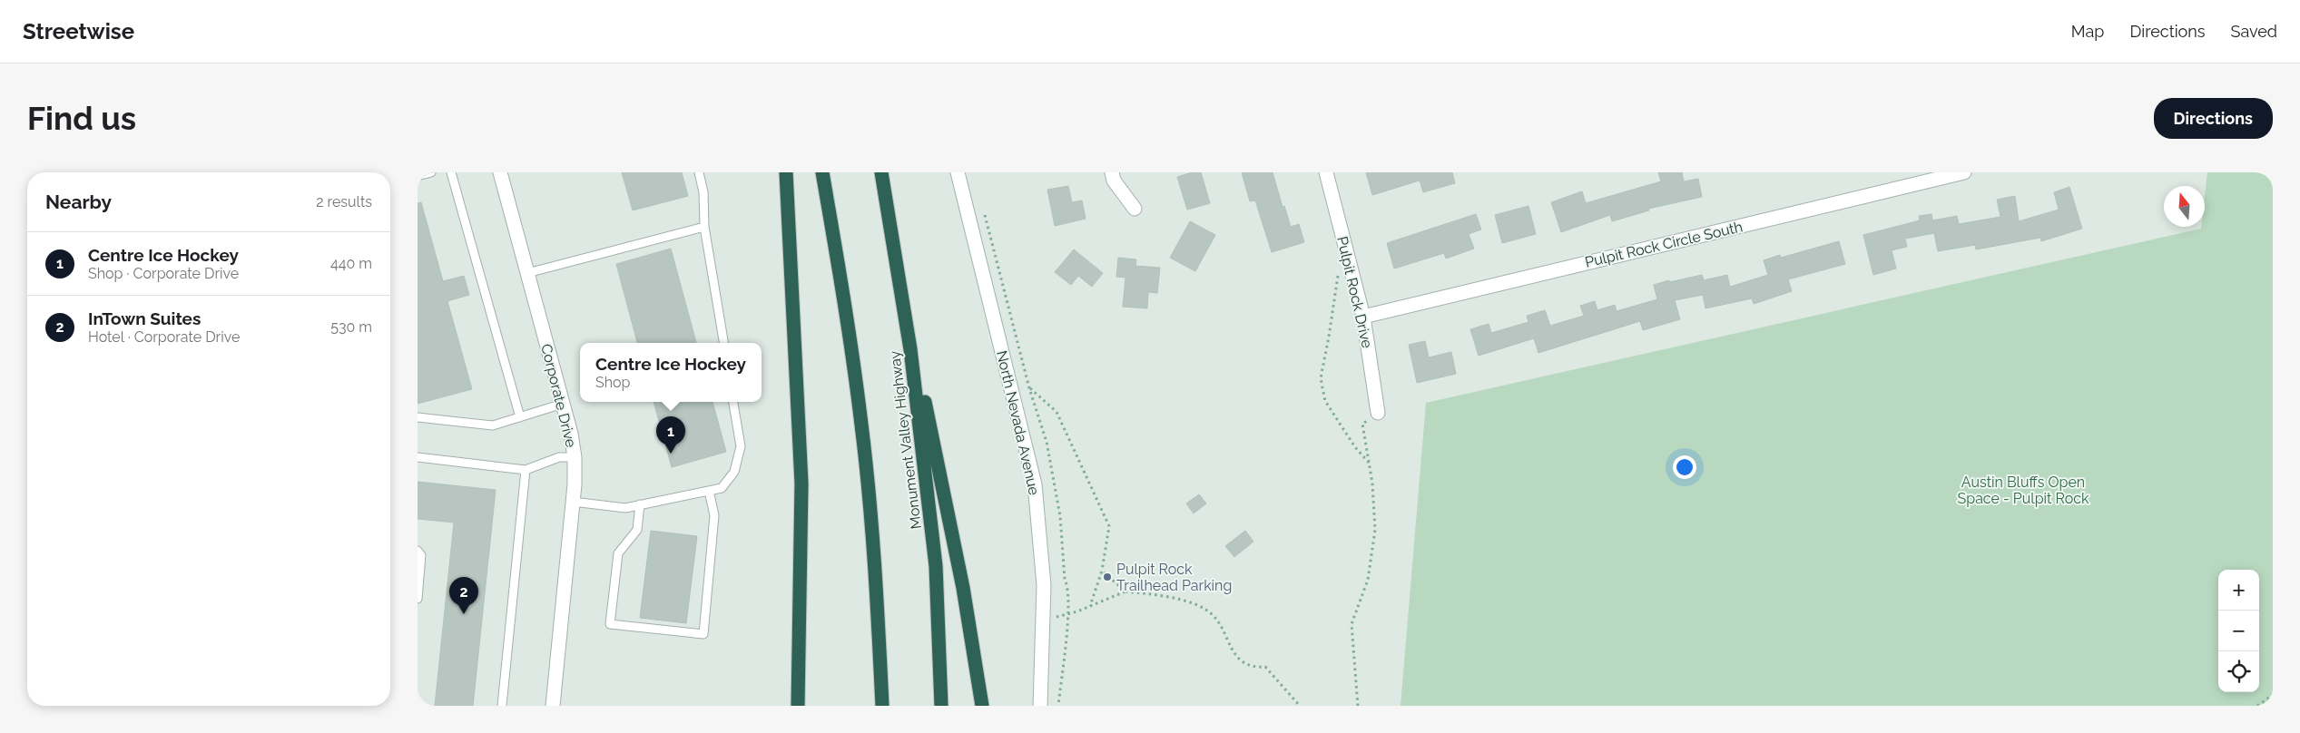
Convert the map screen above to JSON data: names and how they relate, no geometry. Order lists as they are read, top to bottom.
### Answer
{
  "streets": {
    "highway": ["Monument Valley Highway"],
    "street": [
      "Pulpit Rock Circle South",
      "Pulpit Rock Drive",
      "Corporate Drive",
      "North Nevada Avenue"
    ]
  },
  "crossings": [
    ["Pulpit Rock Circle South", "Pulpit Rock Drive"]
  ],
  "parks": ["Austin Bluffs Open Space - Pulpit Rock"],
  "places": ["Pulpit Rock Trailhead Parking"],
  "north": "top",
  "page": {
    "header": "Streetwise",
    "nav": ["Map", "Directions", "Saved"],
    "buttons": "Directions",
    "title": "Find us",
    "heading": ["Nearby", "2 results"],
    "list": [
      {
        "mark": "1",
        "name": "Centre Ice Hockey",
        "note": "Shop · Corporate Drive",
        "value": "440 m"
      },
      {
        "mark": "2",
        "name": "InTown Suites",
        "note": "Hotel · Corporate Drive",
        "value": "530 m"
      }
    ],
    "popup": ["Centre Ice Hockey", "Shop"],
    "pins": ["1", "2"],
    "map_buttons": ["+", "−"]
  }
}
